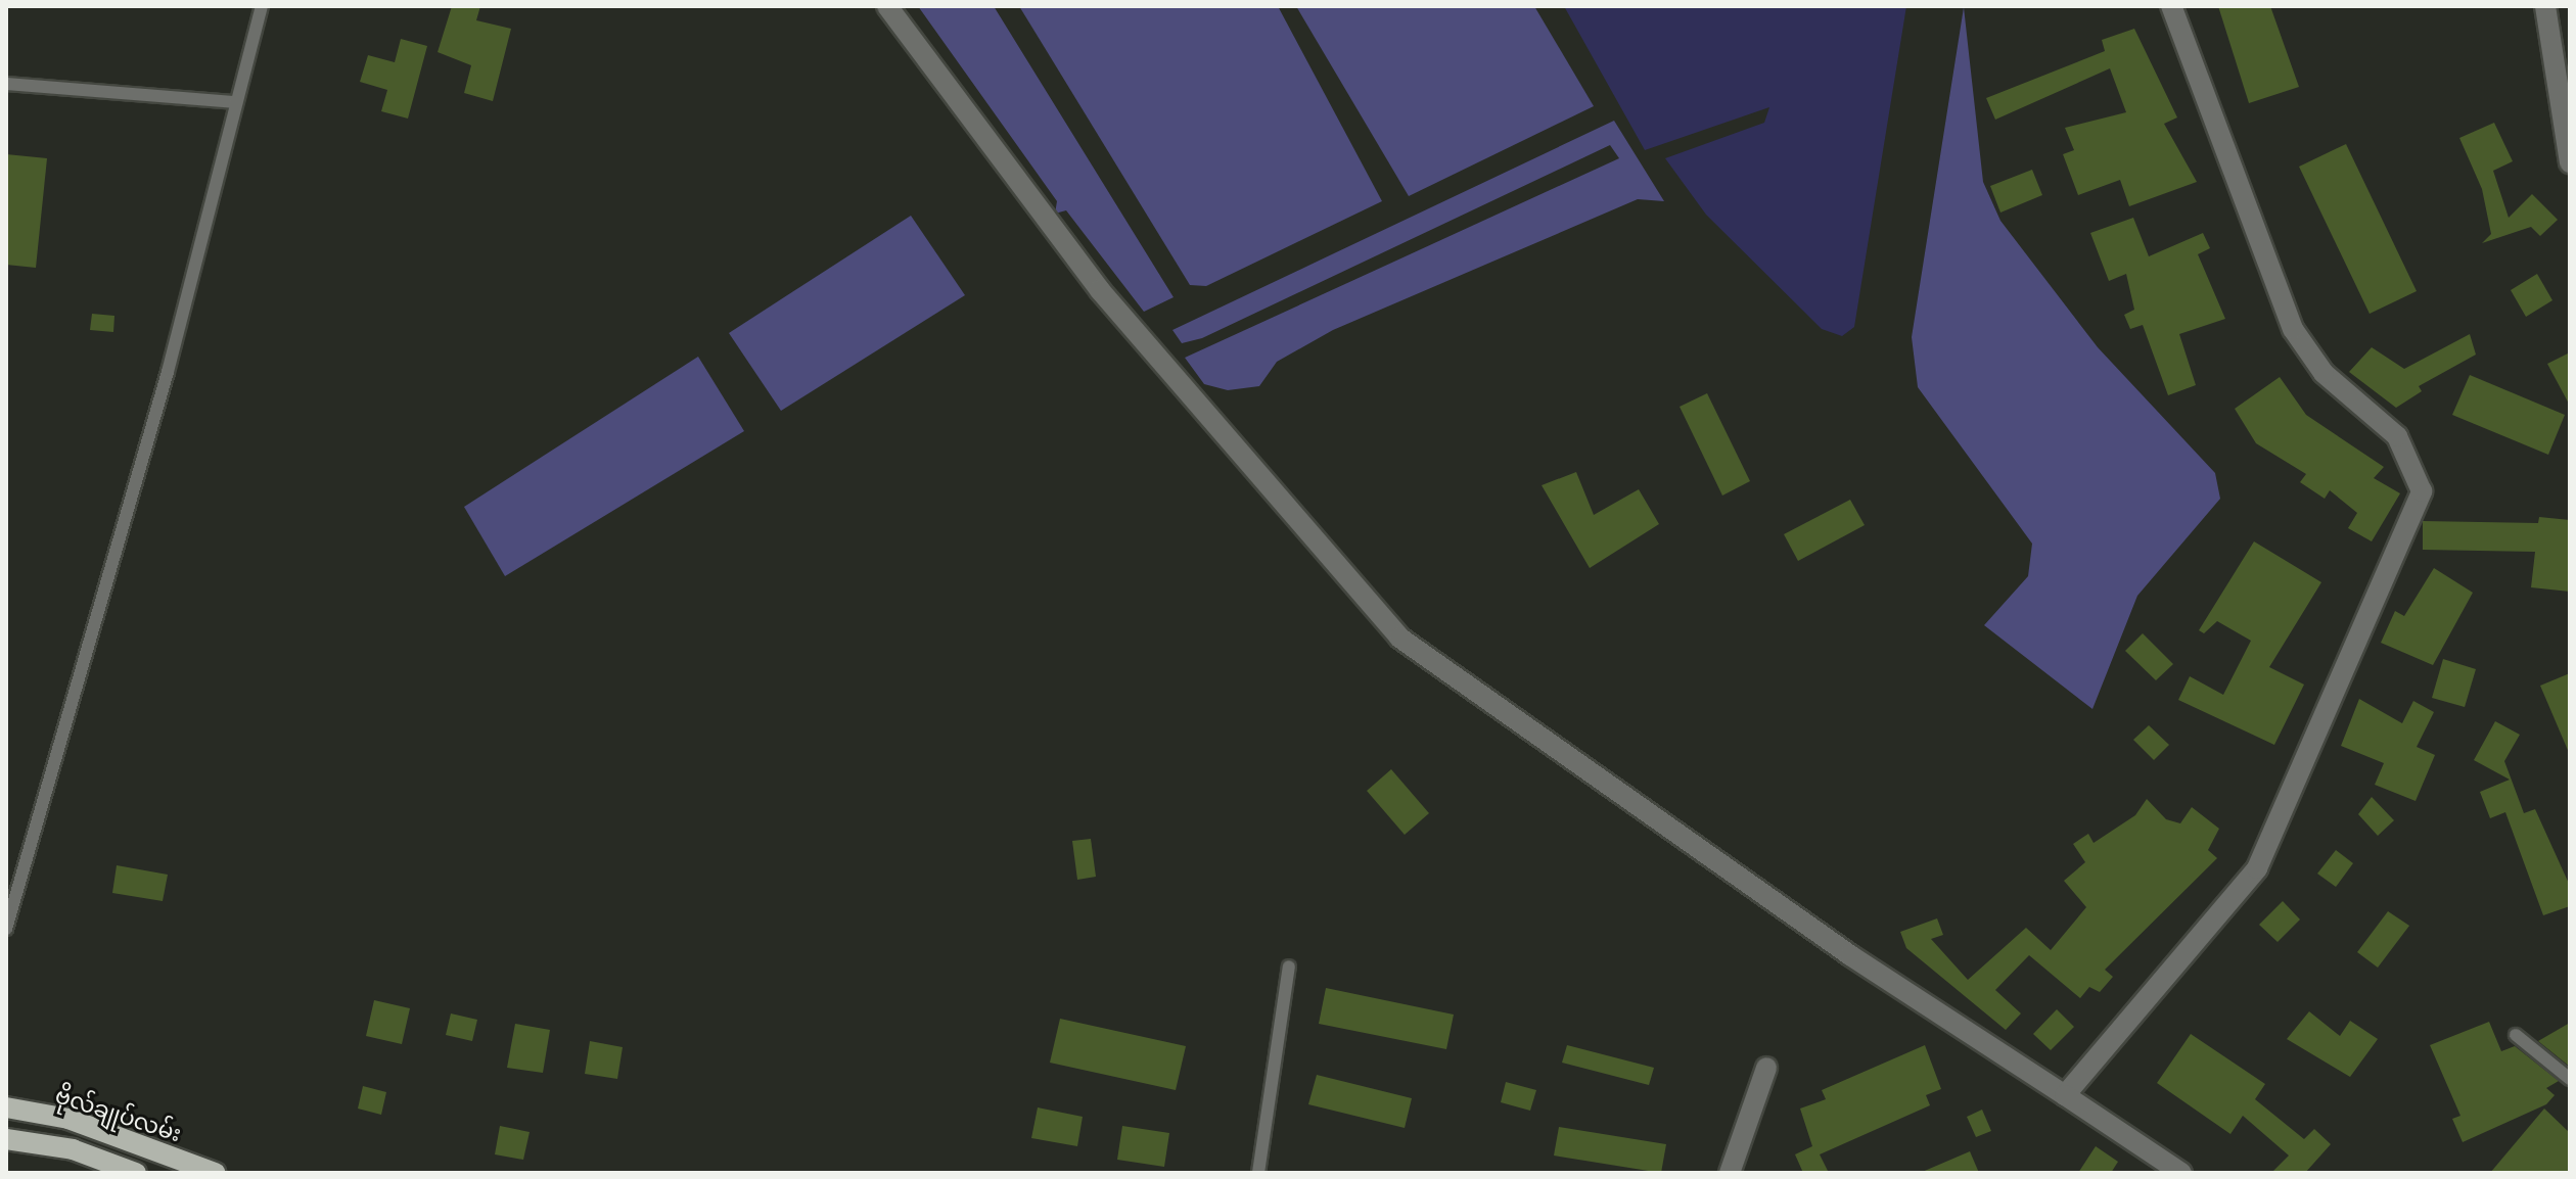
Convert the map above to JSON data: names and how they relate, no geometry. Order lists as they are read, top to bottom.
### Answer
{
  "streets": {
    "main road": ["ဗိုလ်ချုပ်လမ်း"]
  }
}
